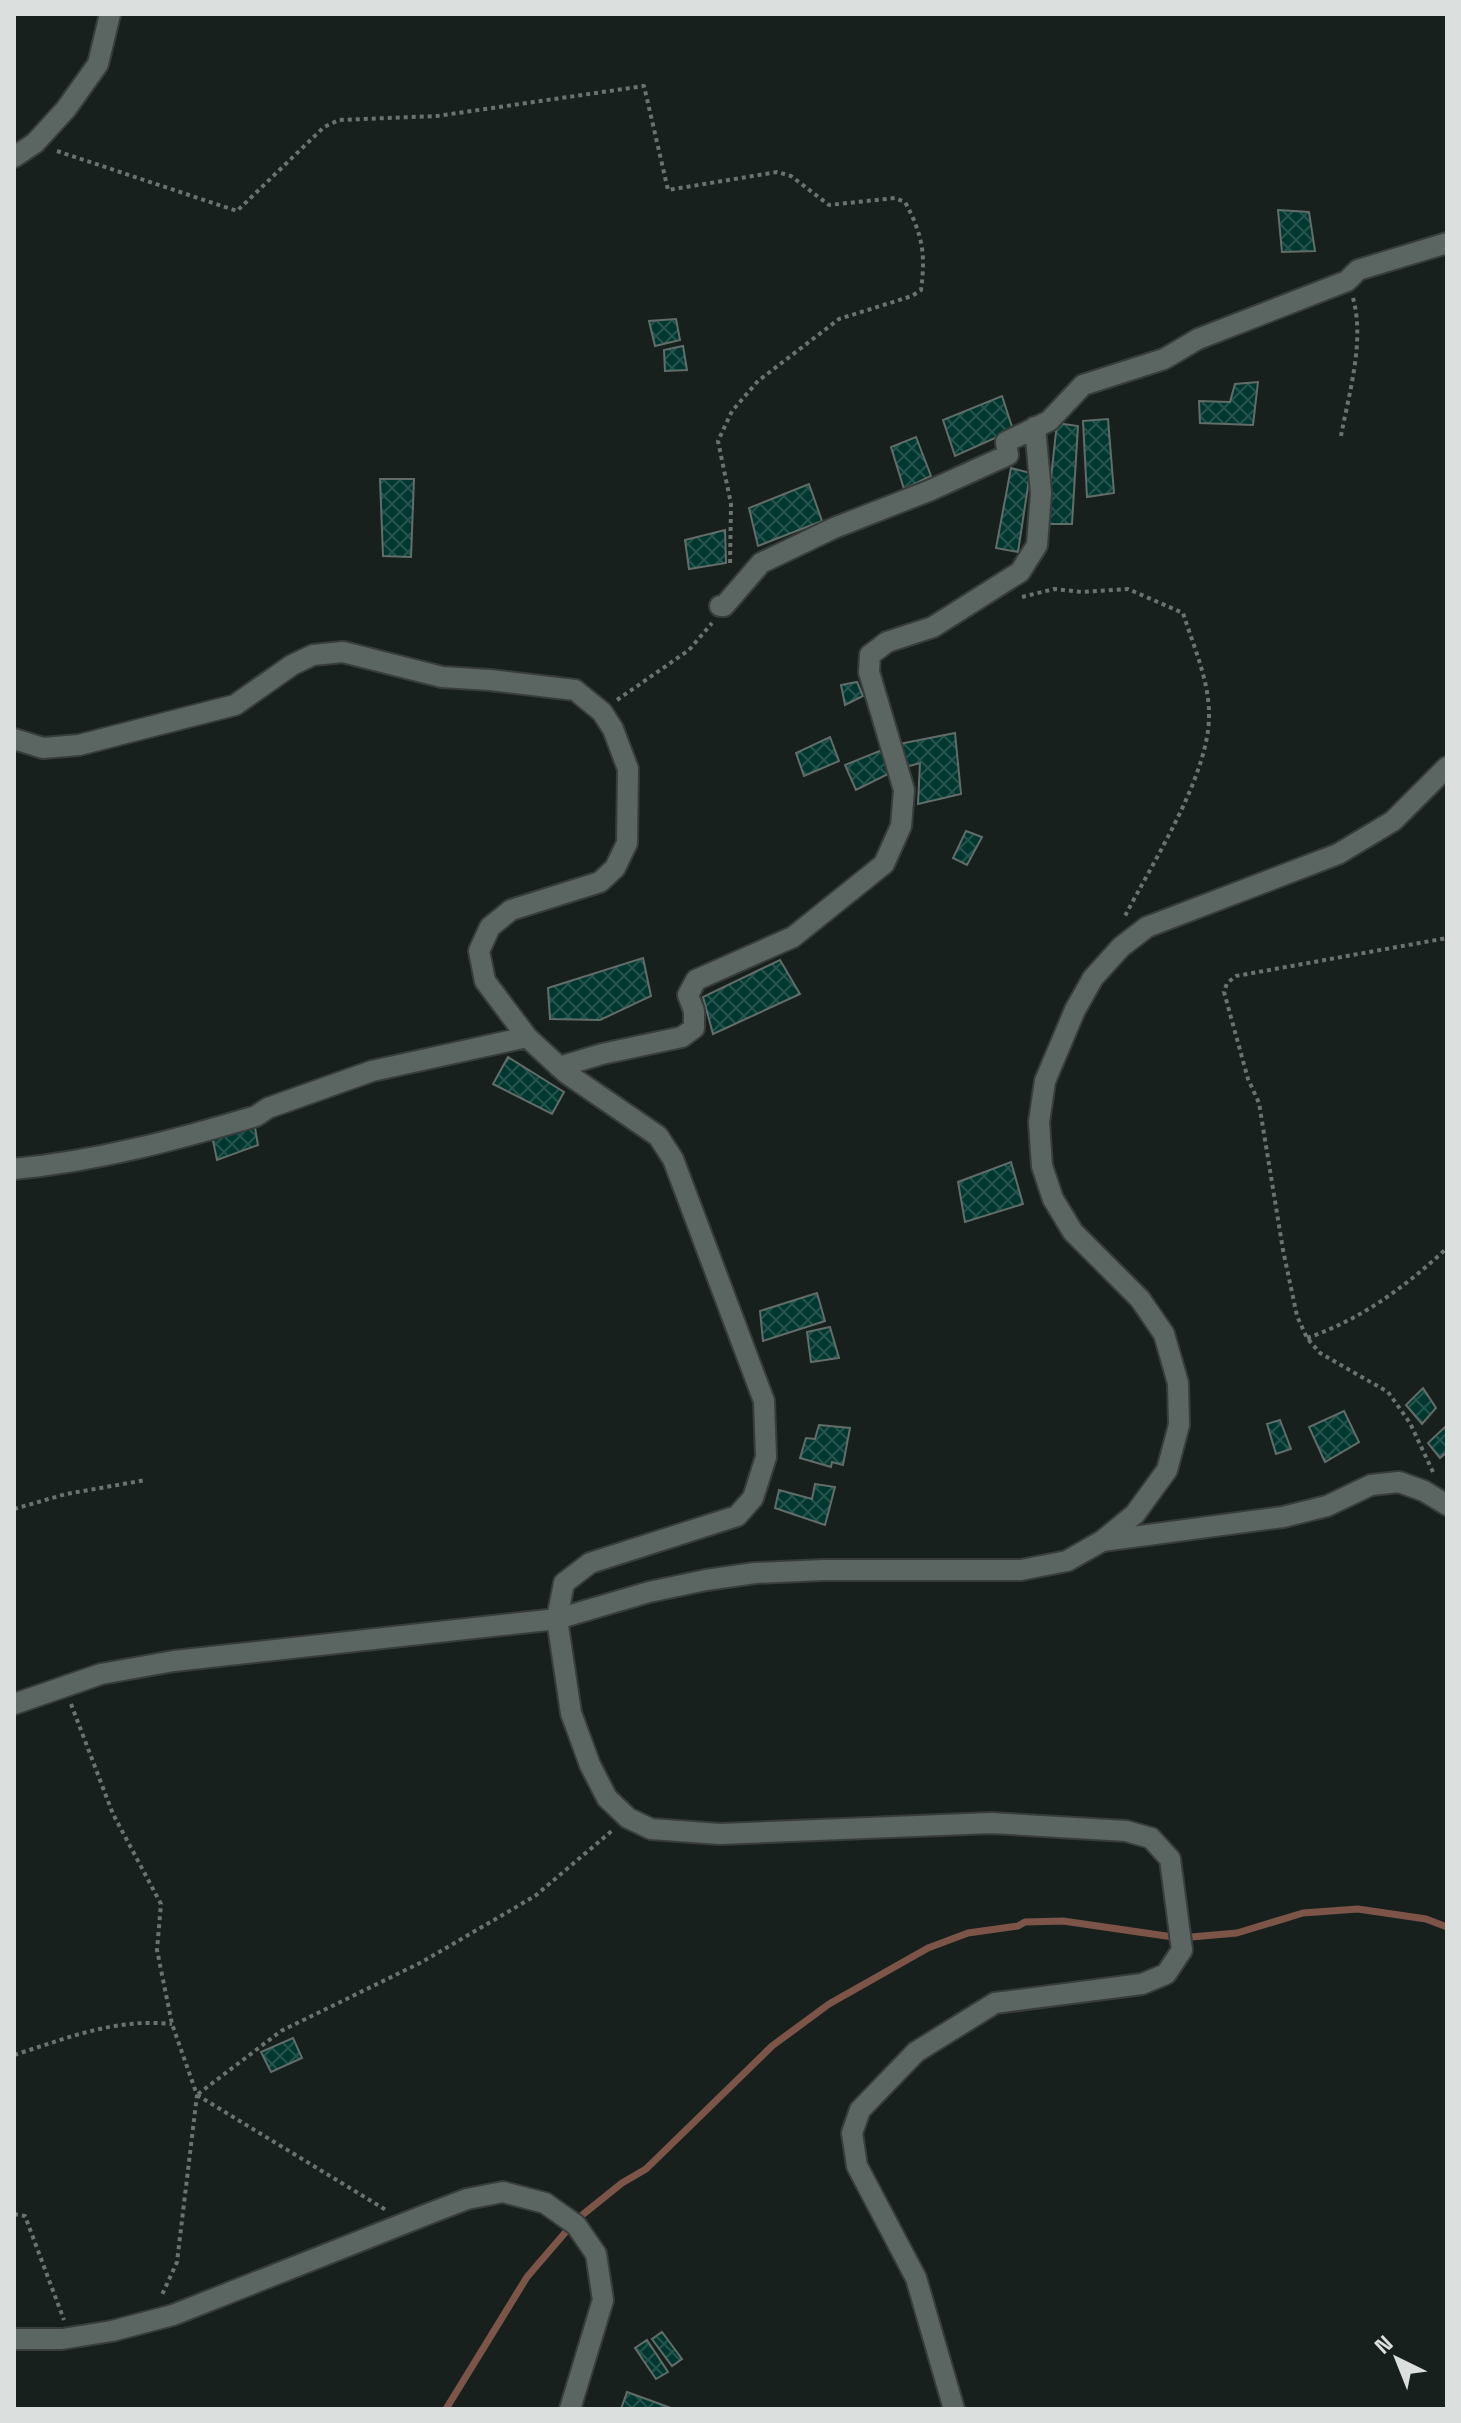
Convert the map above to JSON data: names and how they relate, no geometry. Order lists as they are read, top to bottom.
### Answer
{
  "north": "top left"
}
